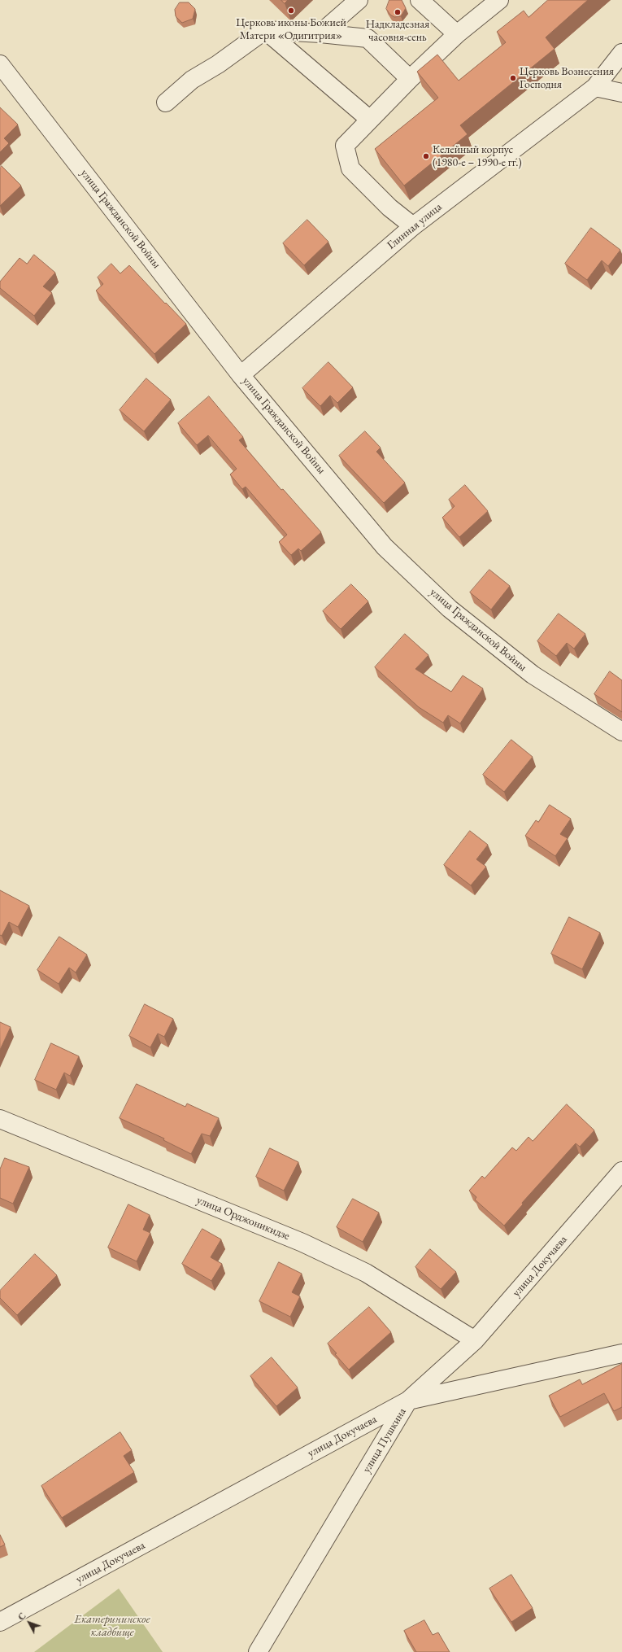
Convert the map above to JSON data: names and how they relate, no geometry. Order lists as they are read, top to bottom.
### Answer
{
  "streets": {
    "street": [
      "улица Гражданской Войны",
      "Глинная улица",
      "улица Орджоникидзе",
      "улица Докучаева",
      "улица Пушкина"
    ]
  },
  "crossings": [
    ["улица Гражданской Войны", "Глинная улица"],
    ["улица Орджоникидзе", "улица Докучаева"],
    ["улица Докучаева", "улица Пушкина"]
  ],
  "parks": ["Екатерининское кладбище"],
  "places": [
    "Церковь иконы Божией Матери «Одигитрия»",
    "Надкладезная часовня-сень",
    "Церковь Вознесения Господня",
    "Келейный корпус (1980-е – 1990-е гг.)"
  ],
  "north": "top left"
}
